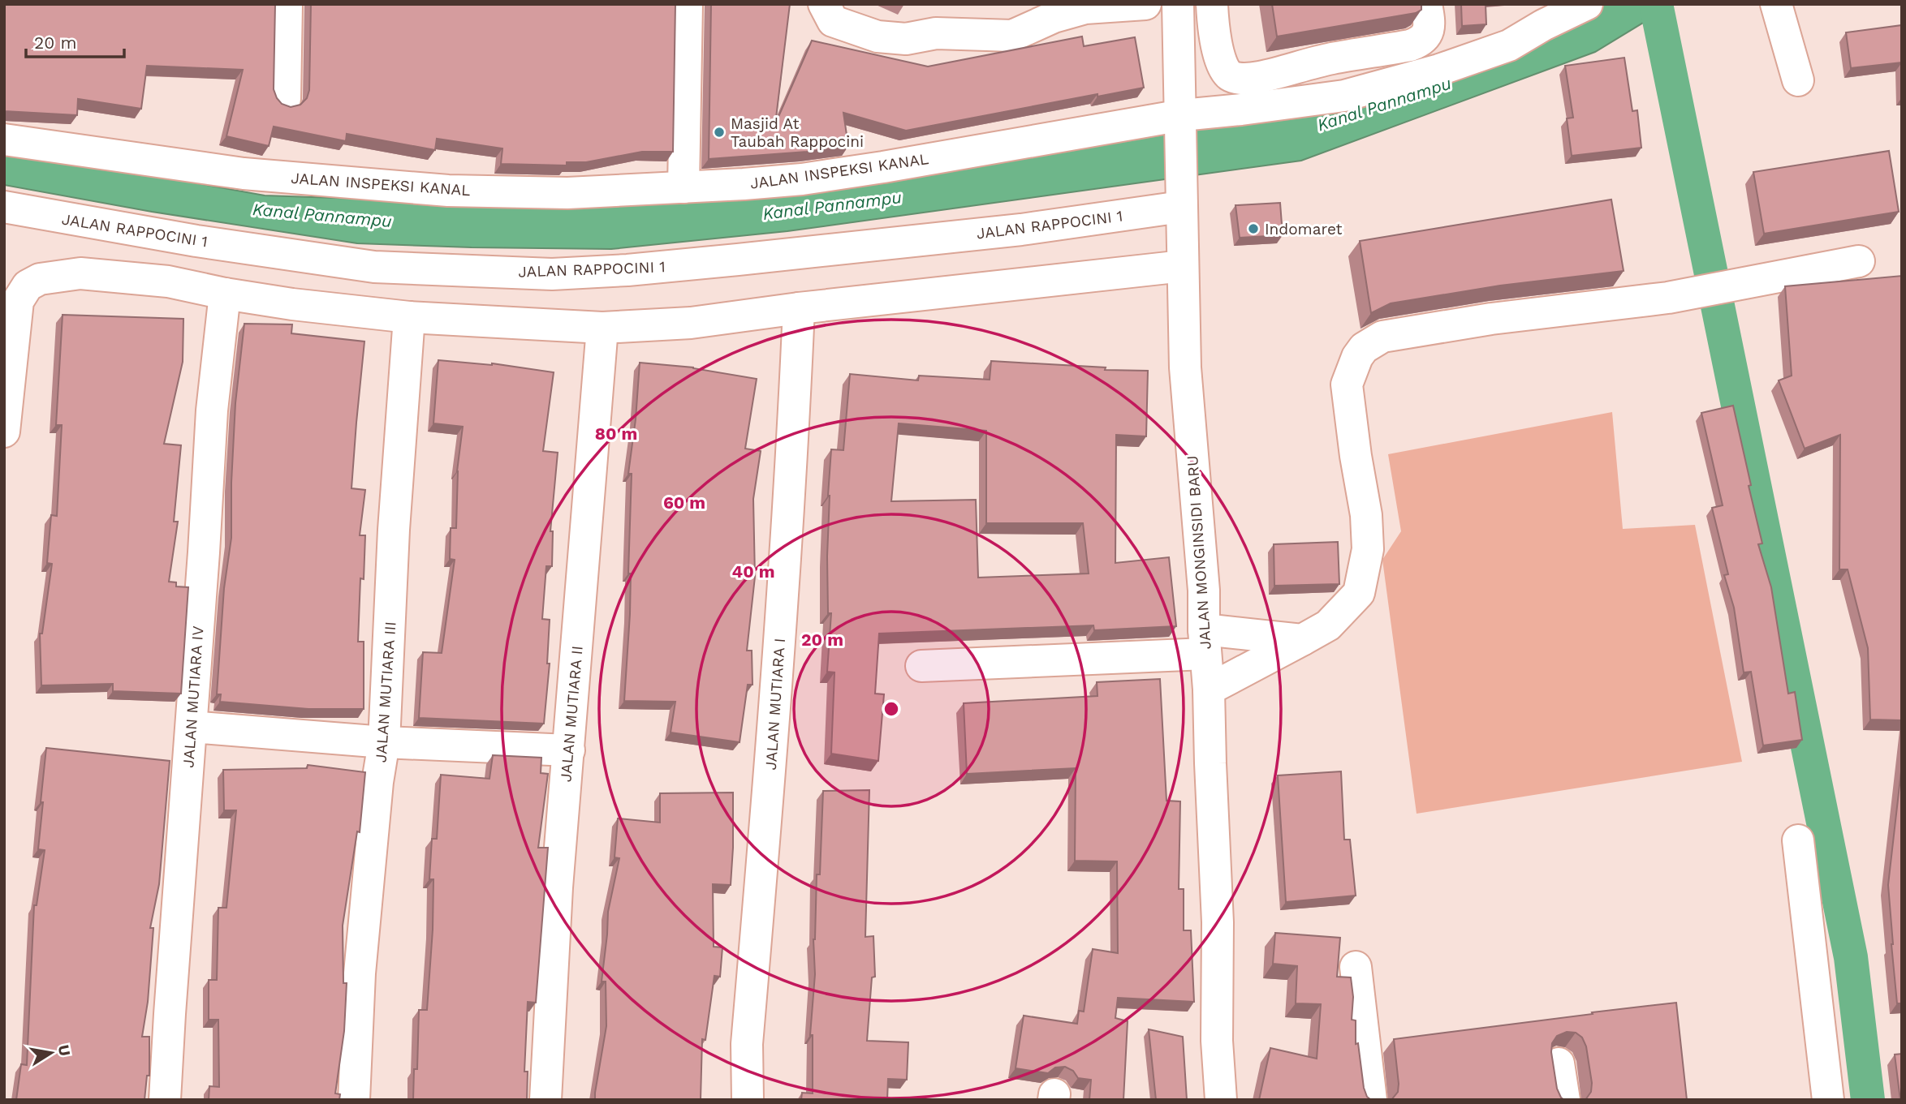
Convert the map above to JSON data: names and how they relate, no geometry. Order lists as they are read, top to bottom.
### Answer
{
  "streets": {
    "street": [
      "JALAN INSPEKSI KANAL",
      "JALAN RAPPOCINI 1",
      "JALAN MONGINSIDI BARU",
      "JALAN MUTIARA III",
      "JALAN MUTIARA IV",
      "JALAN MUTIARA I",
      "JALAN MUTIARA II"
    ]
  },
  "crossings": [
    ["JALAN INSPEKSI KANAL", "JALAN MONGINSIDI BARU"],
    ["JALAN RAPPOCINI 1", "JALAN MONGINSIDI BARU"]
  ],
  "water": ["Kanal Pannampu"],
  "places": ["Masjid At Taubah Rappocini", "Indomaret"],
  "scale_bar": "20 m",
  "north": "right",
  "rings": [
    "80 m",
    "60 m",
    "40 m",
    "20 m"
  ]
}
